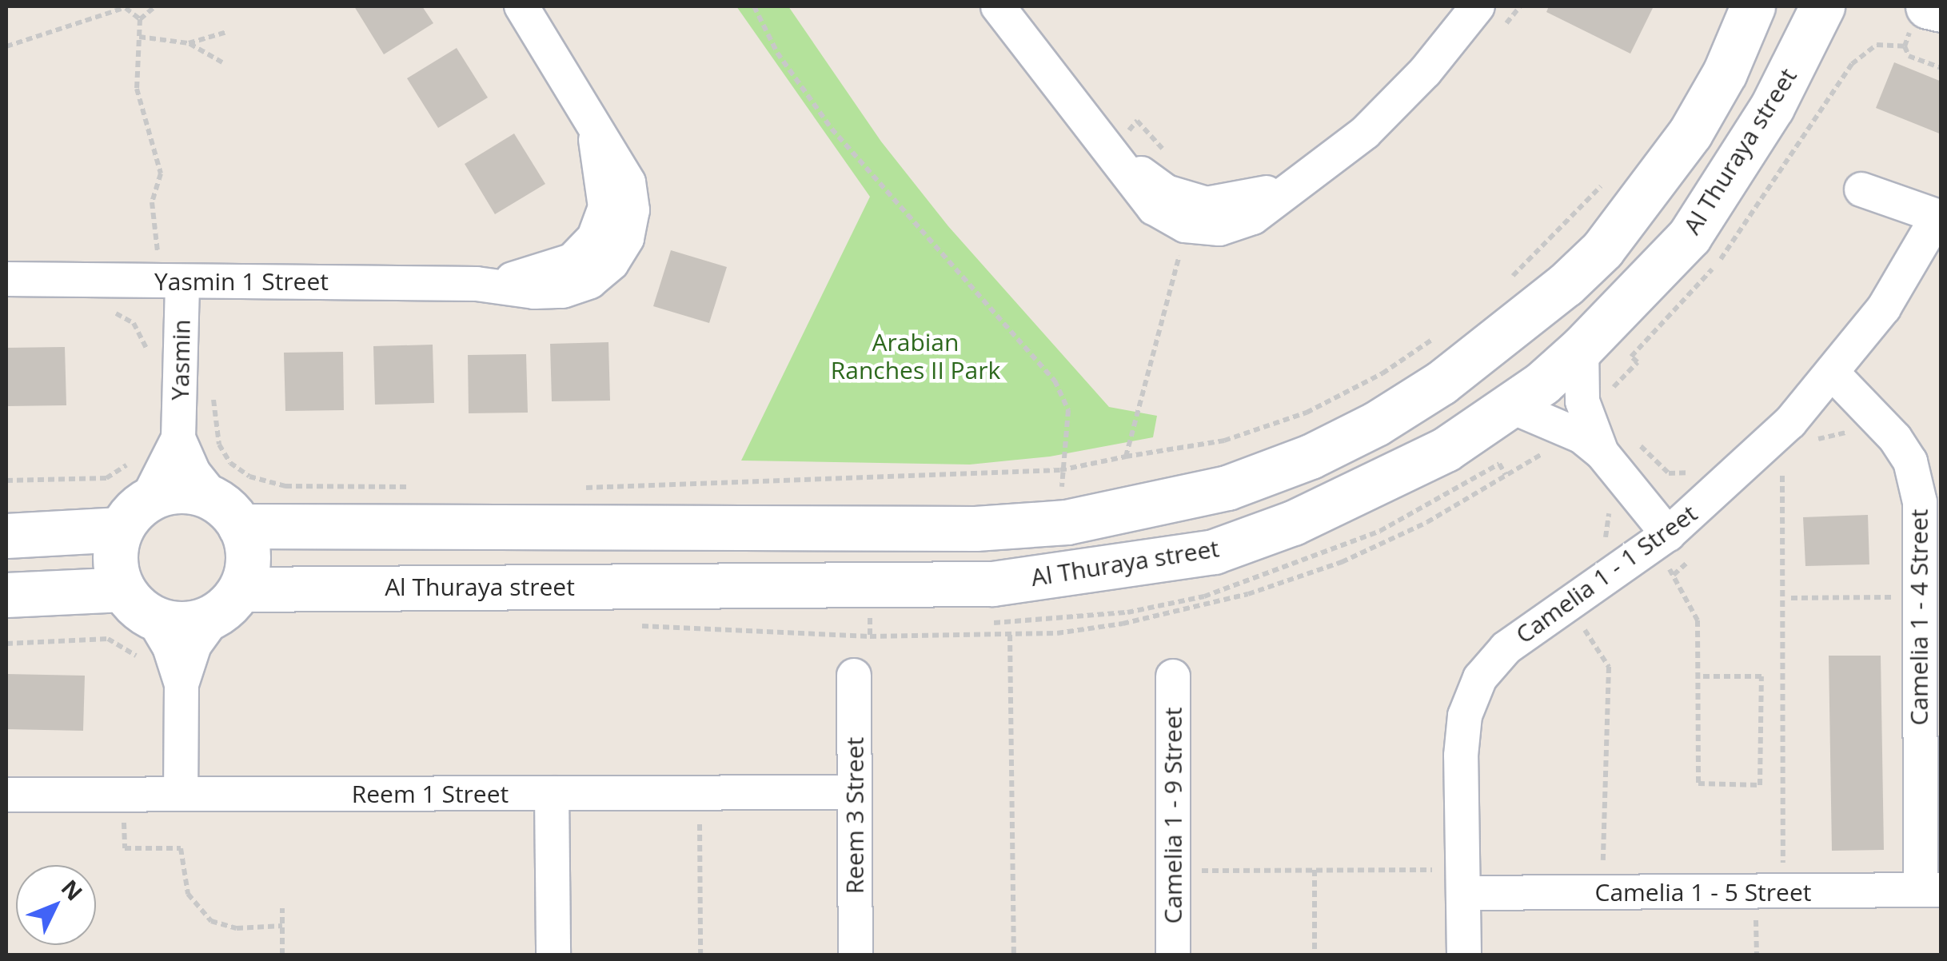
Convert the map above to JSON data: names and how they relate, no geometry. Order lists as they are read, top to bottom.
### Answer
{
  "streets": {
    "street": [
      "Al Thuraya street",
      "Yasmin 1 Street",
      "Yasmin",
      "Camelia 1 - 1 Street",
      "Camelia 1 - 4 Street",
      "Reem 1 Street",
      "Reem 3 Street",
      "Camelia 1 - 9 Street",
      "Camelia 1 - 5 Street"
    ]
  },
  "crossings": [
    ["Al Thuraya street", "Yasmin"],
    ["Yasmin 1 Street", "Yasmin"],
    ["Camelia 1 - 1 Street", "Camelia 1 - 4 Street"],
    ["Camelia 1 - 1 Street", "Camelia 1 - 5 Street"],
    ["Camelia 1 - 4 Street", "Camelia 1 - 5 Street"],
    ["Reem 1 Street", "Reem 3 Street"]
  ],
  "parks": ["Arabian Ranches II Park"],
  "north": "top right"
}
